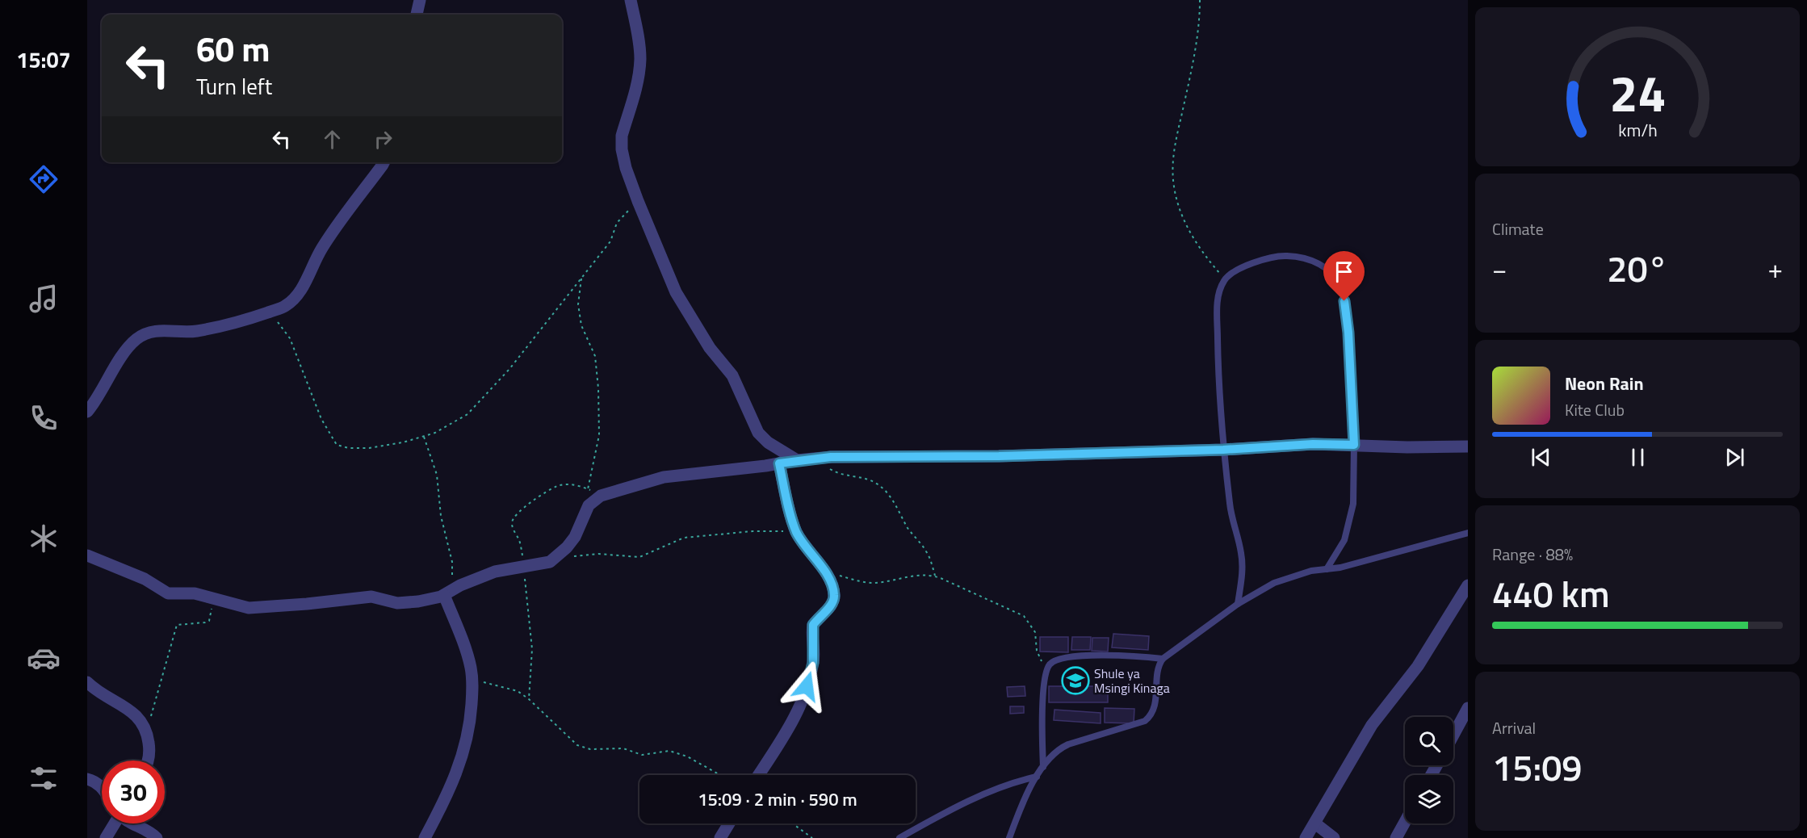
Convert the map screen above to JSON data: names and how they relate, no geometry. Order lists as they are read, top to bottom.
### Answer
{
  "places": {
    "school or university": ["Shule ya Msingi Kinaga"]
  },
  "page": {
    "tabs": "15:07",
    "turn": ["60 m", "Turn left"],
    "tile": [
      "Climate",
      ["Range · 88%", "440 km"],
      ["Arrival", "15:09"]
    ],
    "heat": ["−", "20°", "+"],
    "song": ["Neon Rain", "Kite Club"],
    "limit": "30",
    "trip": "15:09 · 2 min · 590 m",
    "gauge": ["24", "km/h"]
  }
}
